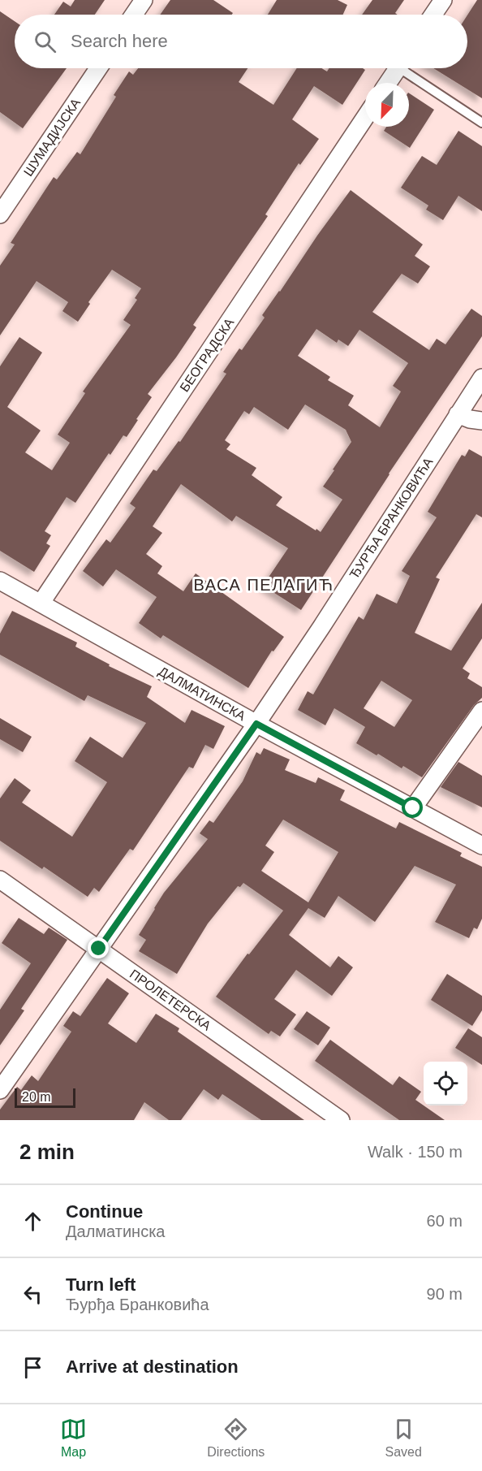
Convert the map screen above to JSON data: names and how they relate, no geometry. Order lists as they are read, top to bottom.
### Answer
{
  "streets": {
    "street": [
      "ШУМАДИЈСКА",
      "БЕОГРАДСКА",
      "ЂУРЂА БРАНКОВИЋА",
      "ДАЛМАТИНСКА",
      "ПРОЛЕТЕРСКА"
    ]
  },
  "crossings": [
    ["БЕОГРАДСКА", "ДАЛМАТИНСКА"],
    ["ЂУРЂА БРАНКОВИЋА", "ДАЛМАТИНСКА"],
    ["ЂУРЂА БРАНКОВИЋА", "ПРОЛЕТЕРСКА"]
  ],
  "districts": ["ВАСА ПЕЛАГИЋ"],
  "scale_bar": "20 m",
  "north": "bottom left",
  "page": {
    "search": "Search here",
    "scale": "20 m",
    "heading": ["2 min", "Walk · 150 m"],
    "list": [
      ["Continue", "Далматинска", "60 m"],
      ["Turn left", "Ђурђа Бранковића", "90 m"],
      "Arrive at destination"
    ],
    "nav": ["Map", "Directions", "Saved"]
  }
}
